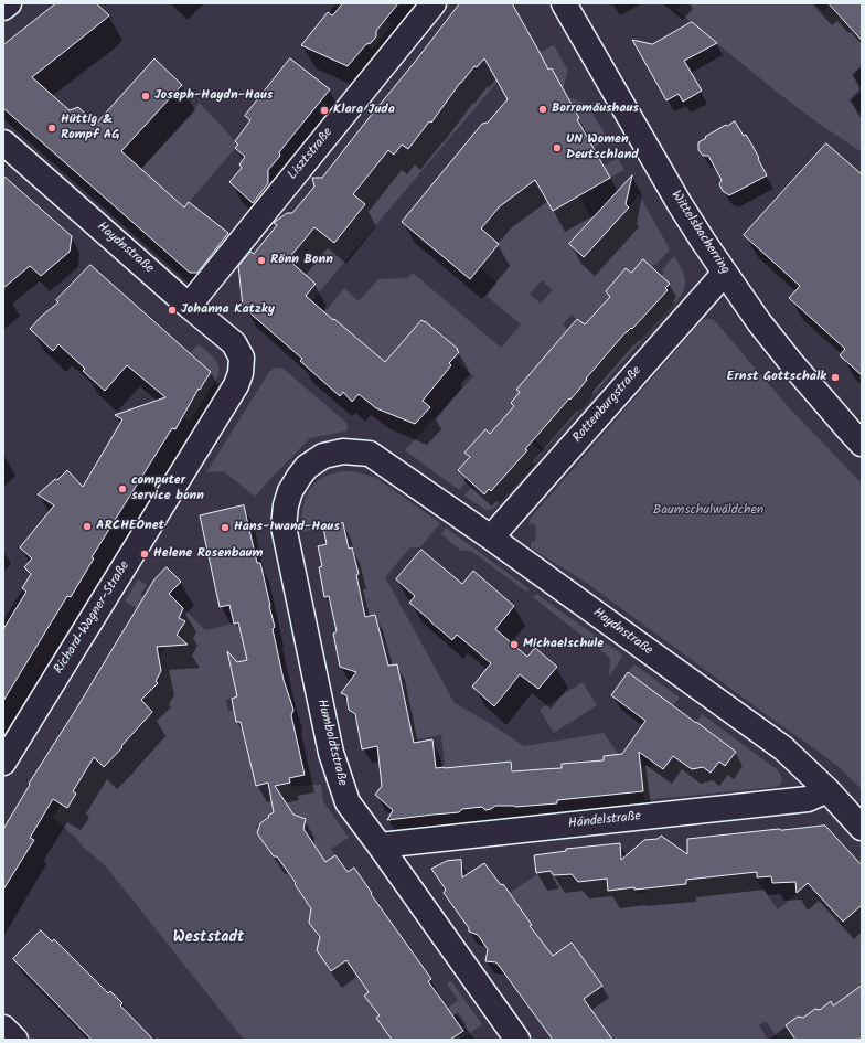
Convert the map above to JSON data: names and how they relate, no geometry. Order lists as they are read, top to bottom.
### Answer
{
  "streets": {
    "street": [
      "Lisztstraße",
      "Wittelsbacherring",
      "Haydnstraße",
      "Rottenburgstraße",
      "Richard-Wagner-Straße",
      "Humboldtstraße",
      "Händelstraße"
    ]
  },
  "crossings": [
    ["Lisztstraße", "Haydnstraße"],
    ["Wittelsbacherring", "Rottenburgstraße"],
    ["Haydnstraße", "Rottenburgstraße"],
    ["Haydnstraße", "Richard-Wagner-Straße"],
    ["Haydnstraße", "Humboldtstraße"],
    ["Haydnstraße", "Händelstraße"],
    ["Humboldtstraße", "Händelstraße"]
  ],
  "districts": ["Weststadt"],
  "parks": ["Baumschulwäldchen"],
  "places": [
    "Joseph-Haydn-Haus",
    "Borromäushaus",
    "Klara Juda",
    "Hüttig & Rompf AG",
    "UN Women Deutschland",
    "Rönn Bonn",
    "Johanna Katzky",
    "Ernst Gottschalk",
    "computer service bonn",
    "ARCHEOnet",
    "Hans-Iwand-Haus",
    "Helene Rosenbaum",
    "Michaelschule"
  ]
}
